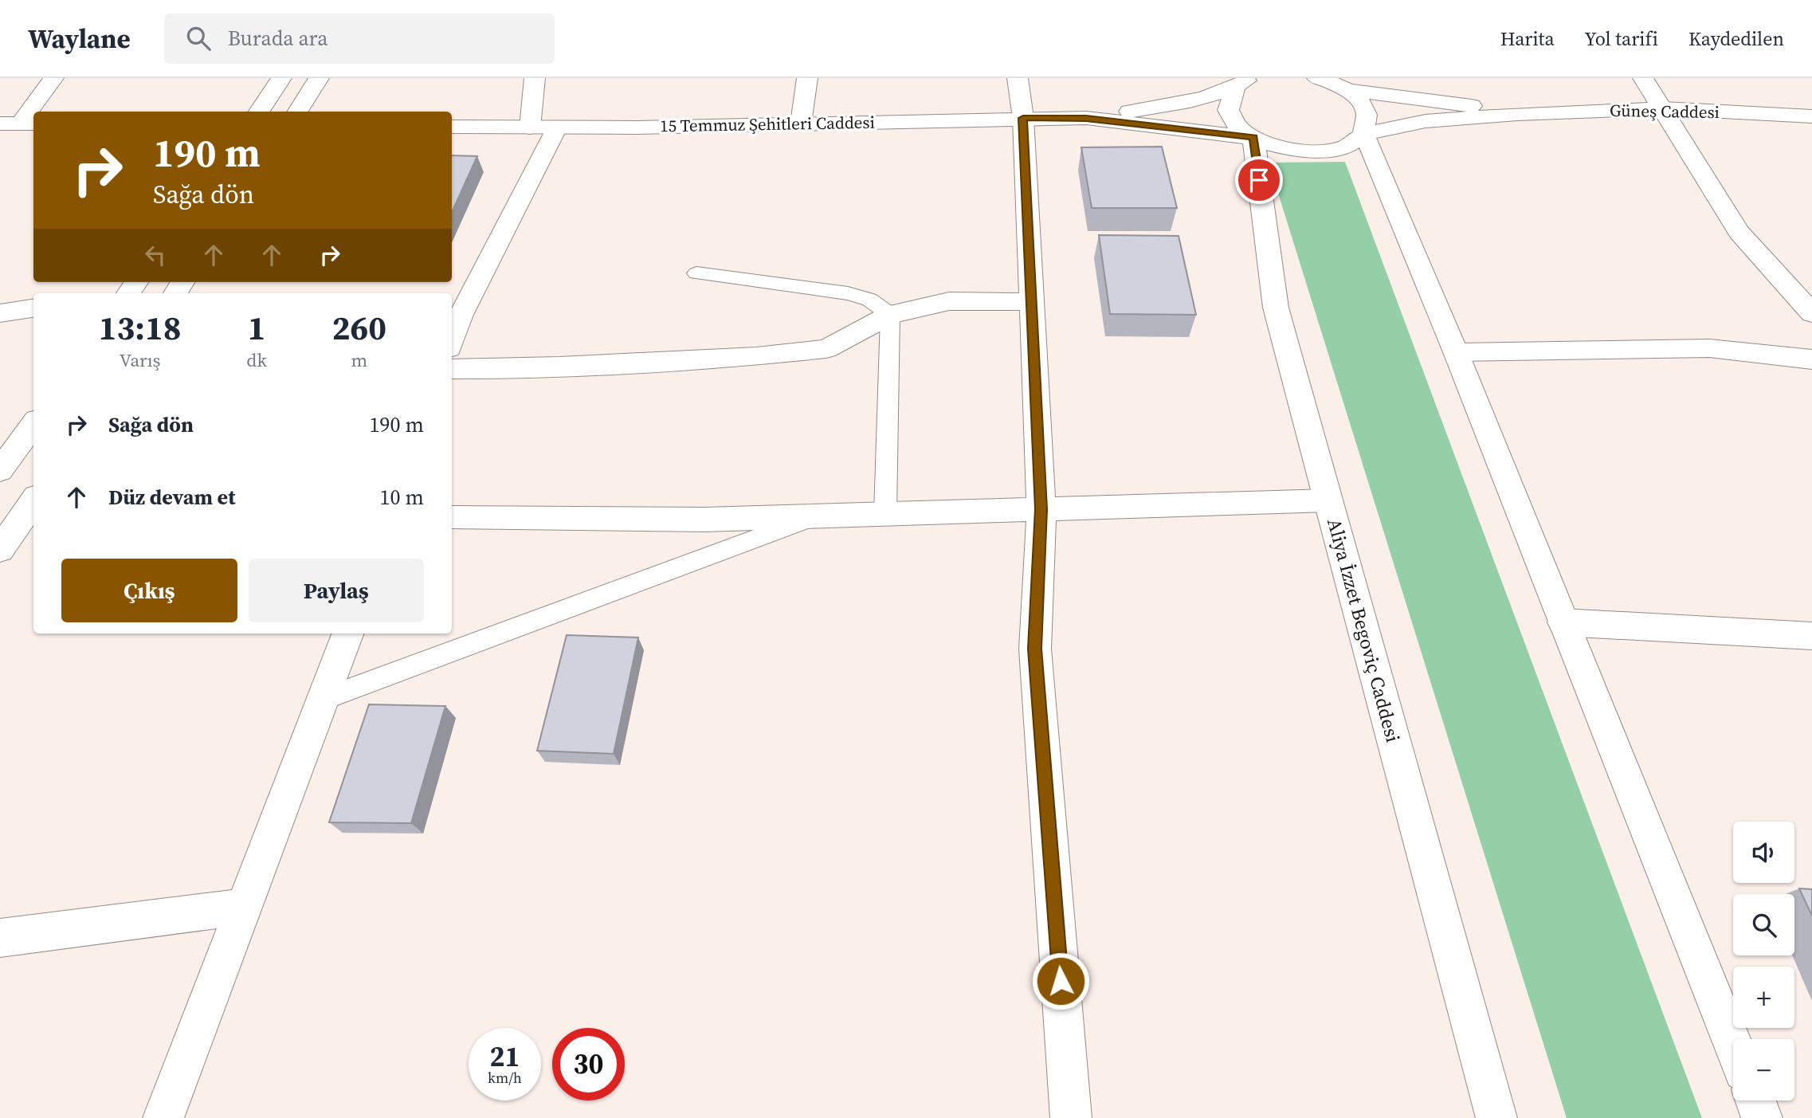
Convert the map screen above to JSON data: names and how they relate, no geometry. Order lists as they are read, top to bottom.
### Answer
{
  "streets": {
    "street": ["Güneş Caddesi", "15 Temmuz Şehitleri Caddesi", "Aliya İzzet Begoviç Caddesi"]
  },
  "page": {
    "header": "Waylane",
    "search": "Burada ara",
    "nav": ["Harita", "Yol tarifi", "Kaydedilen"],
    "turn": ["190 m", "Sağa dön"],
    "eta": [
      "13:18",
      "Varış",
      "1",
      "dk",
      "260",
      "m"
    ],
    "list": [
      {
        "name": "Sağa dön",
        "value": "190 m"
      },
      {
        "name": "Düz devam et",
        "value": "10 m"
      }
    ],
    "buttons": ["Çıkış", "Paylaş"],
    "map_buttons": ["+", "−"],
    "speed": "21 km/h",
    "limit": "30"
  }
}
